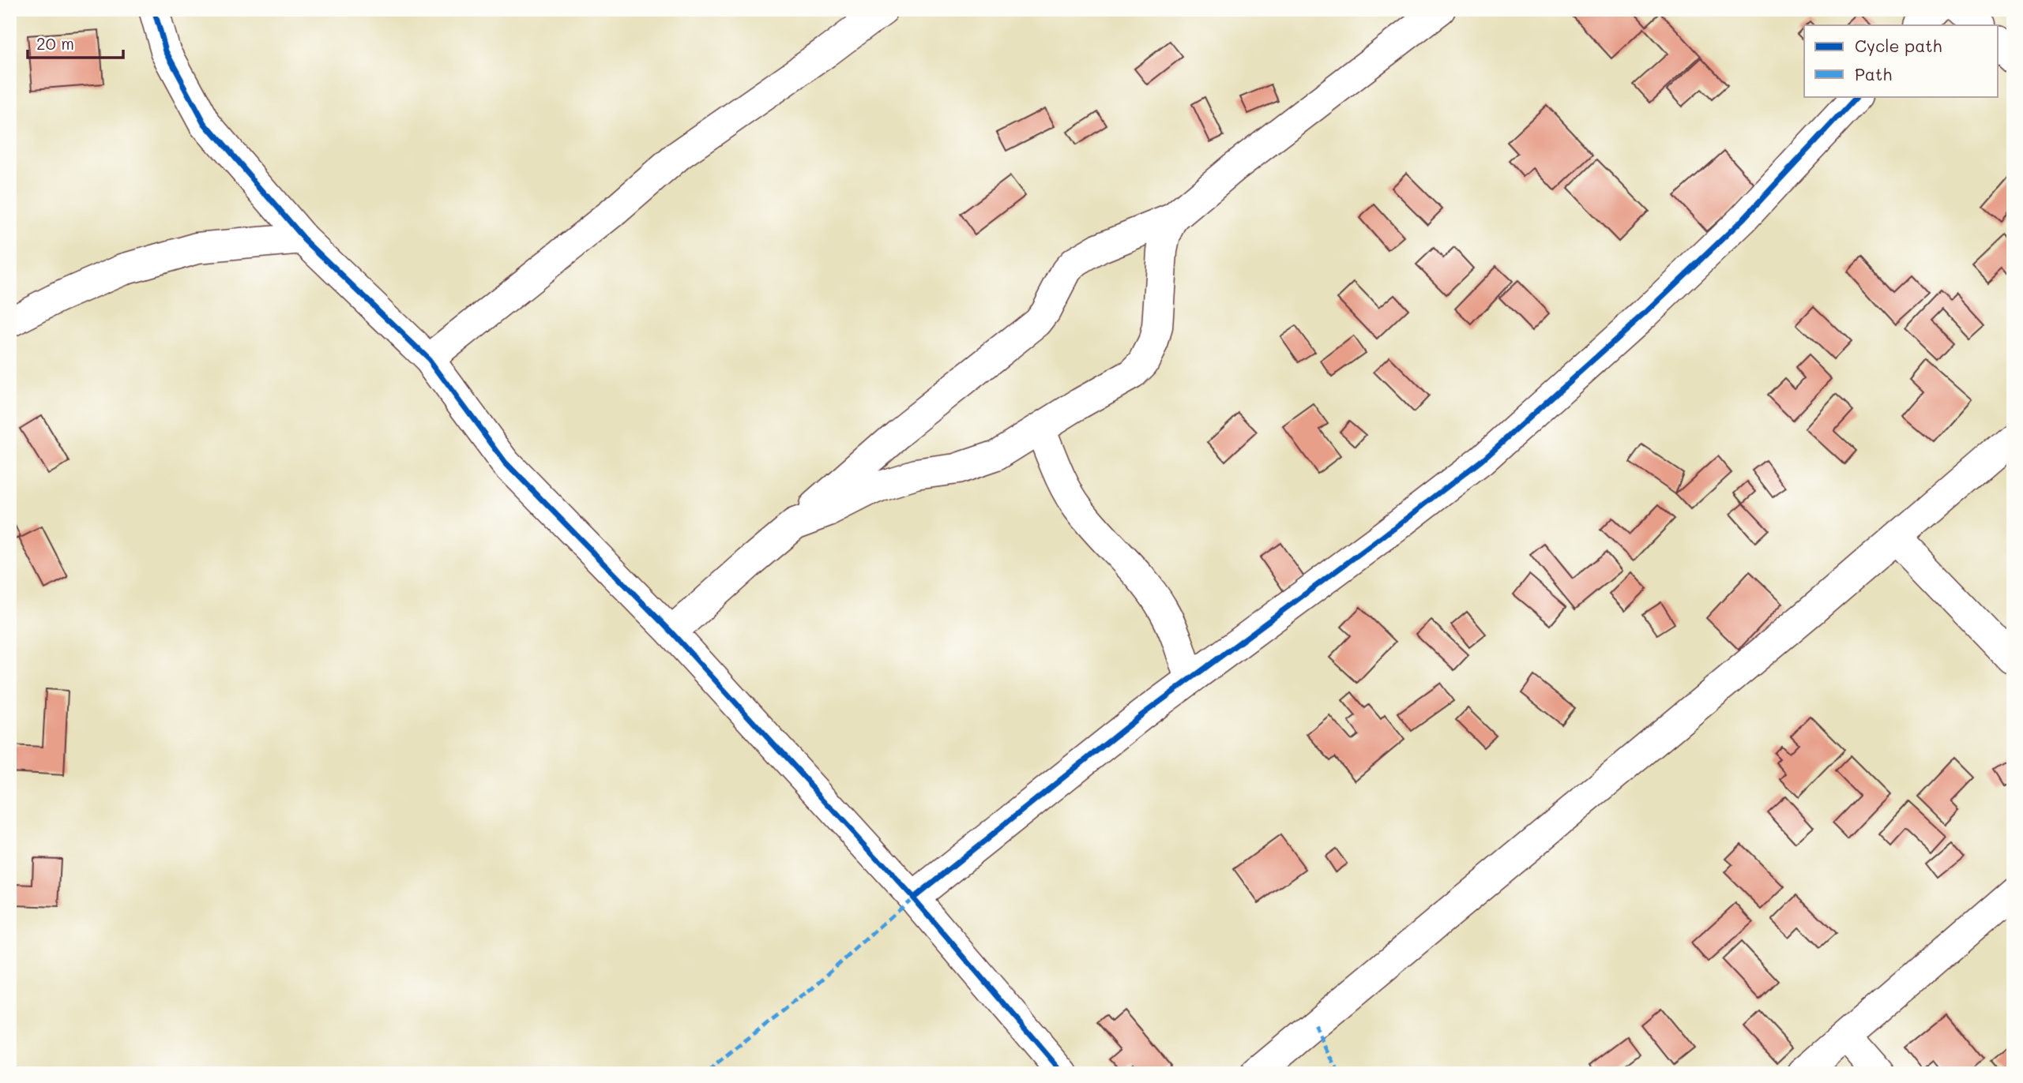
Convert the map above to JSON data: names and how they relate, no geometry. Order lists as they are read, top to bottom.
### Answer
{
  "legend": ["Cycle path", "Path"],
  "scale_bar": "20 m"
}
